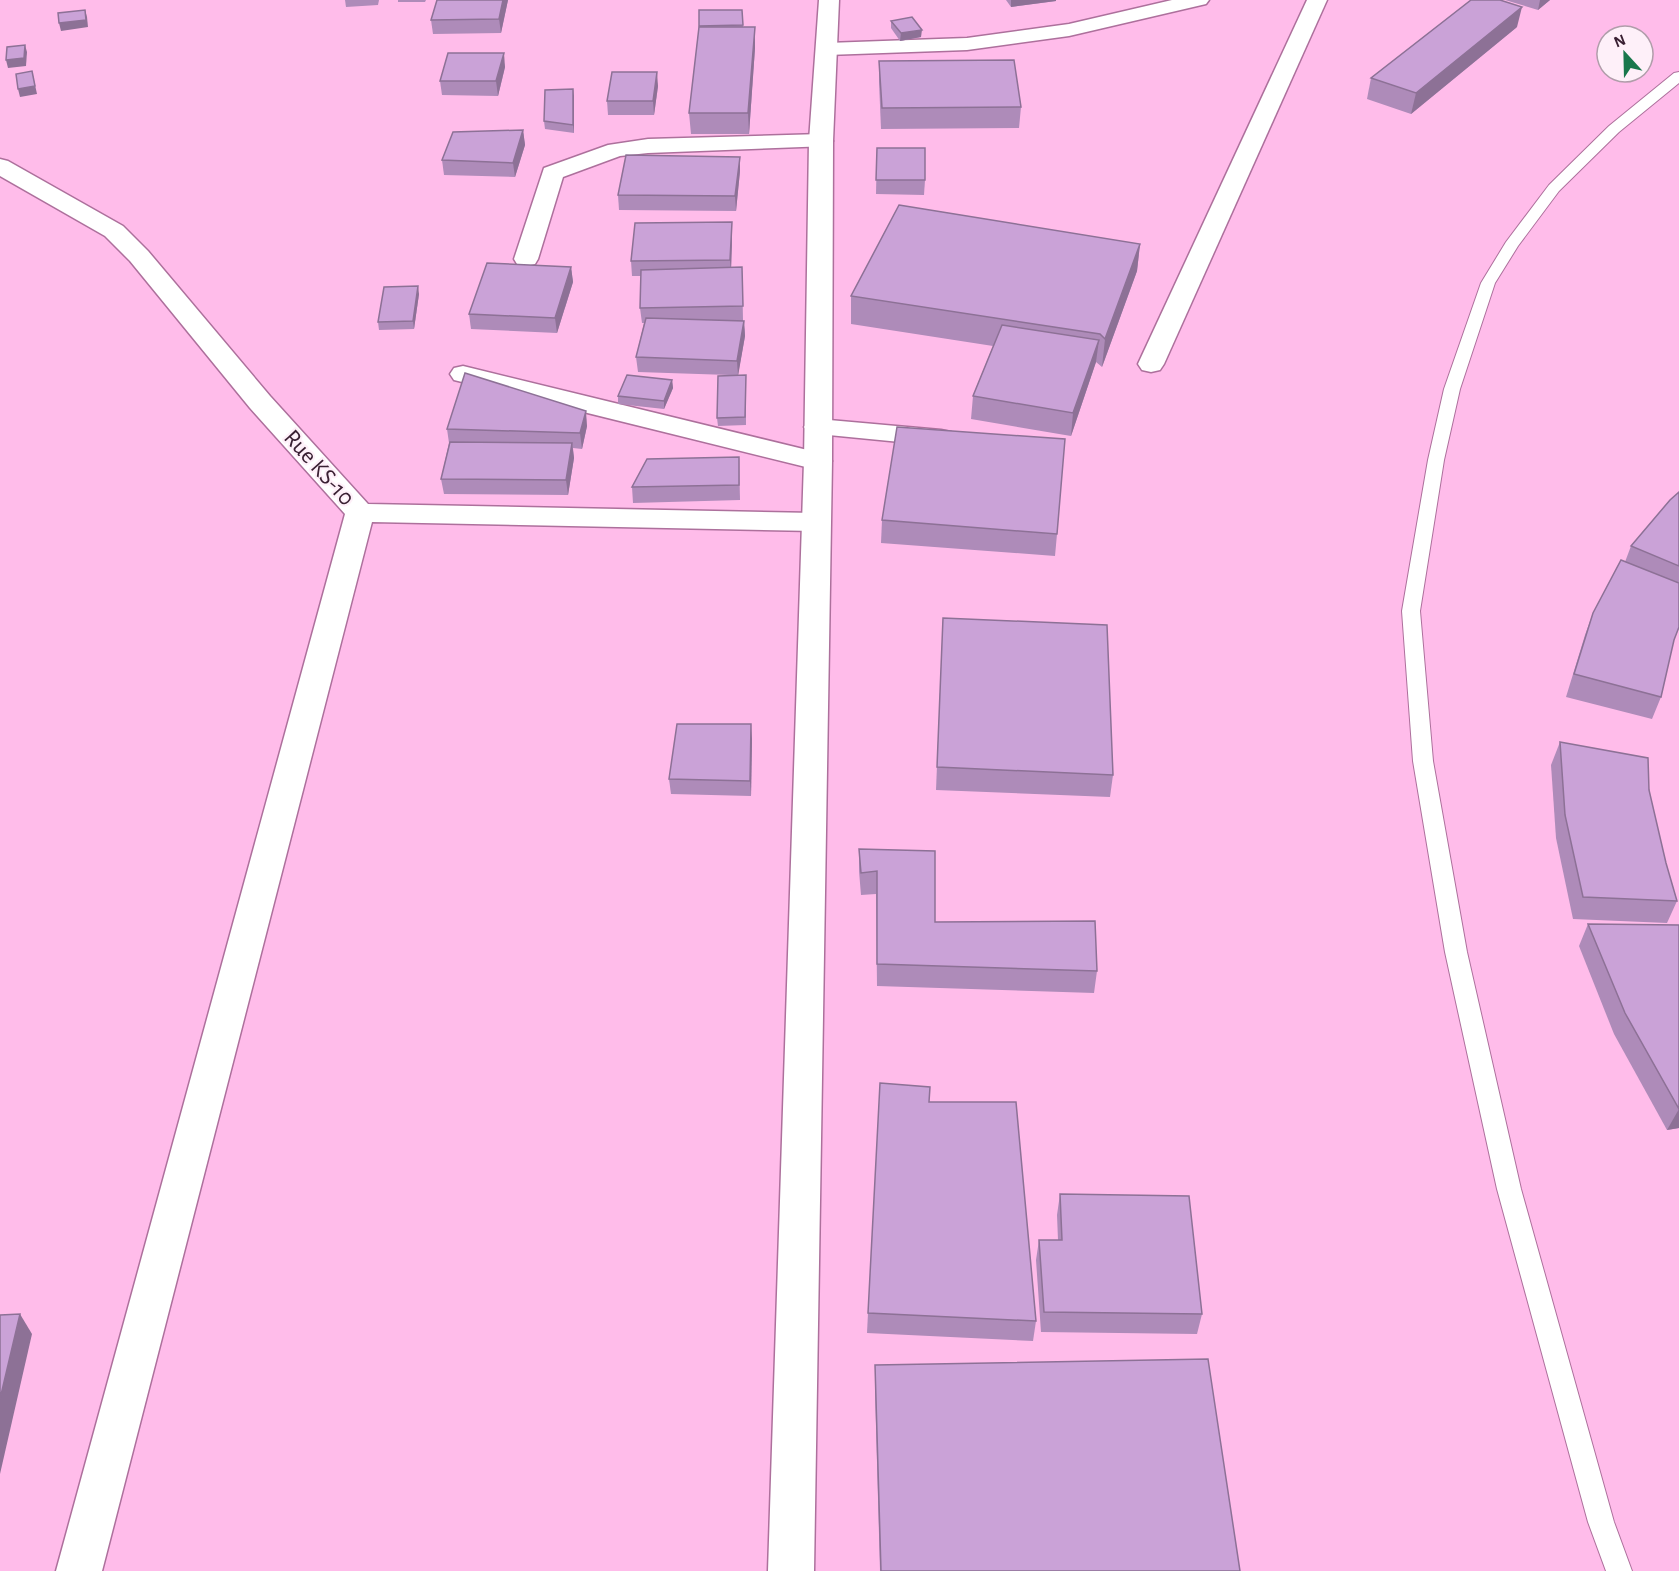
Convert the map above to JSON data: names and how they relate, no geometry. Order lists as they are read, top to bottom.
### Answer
{
  "streets": {
    "street": ["Rue KS-10"]
  },
  "north": "top"
}
